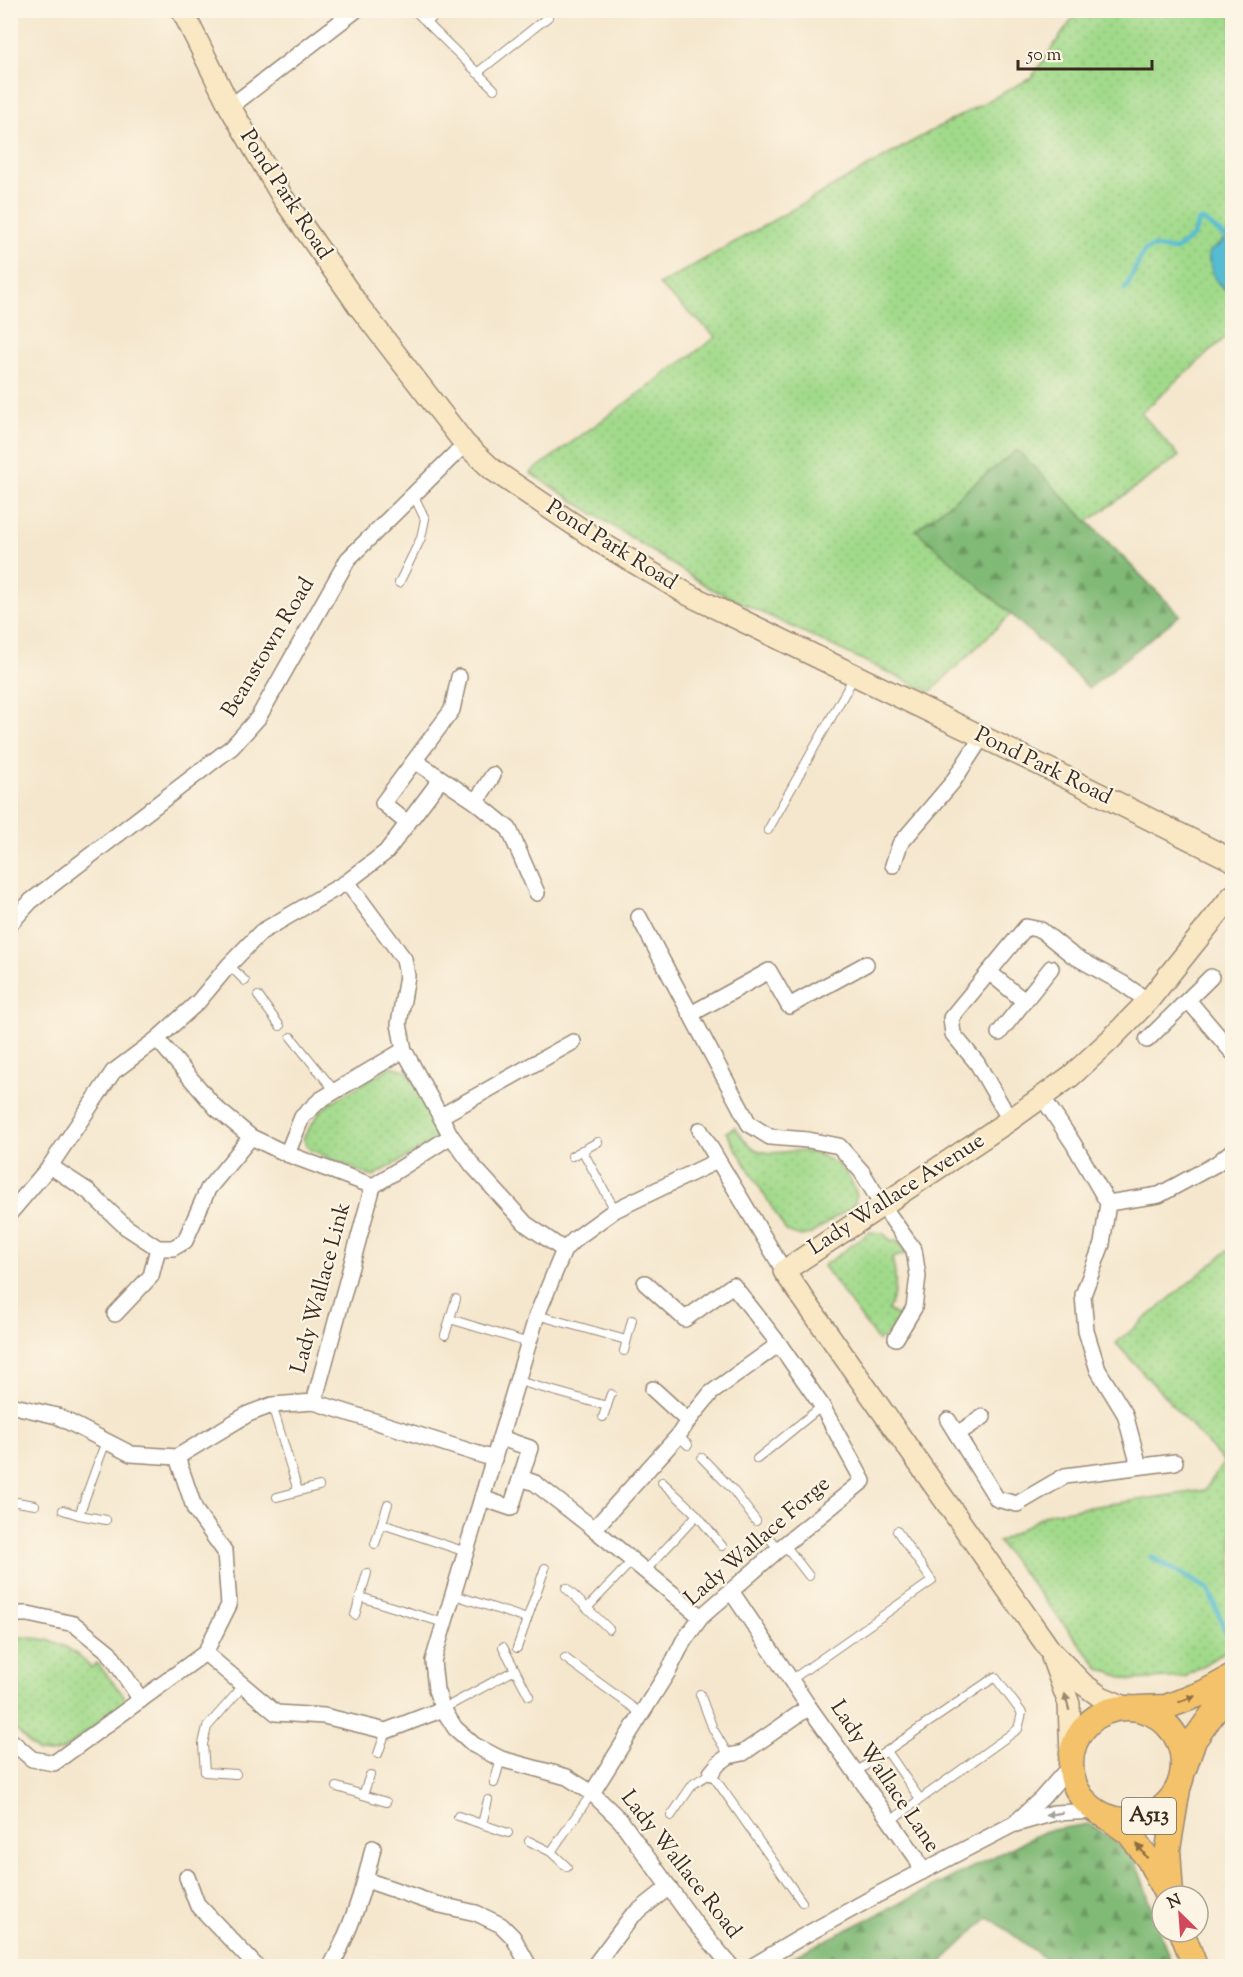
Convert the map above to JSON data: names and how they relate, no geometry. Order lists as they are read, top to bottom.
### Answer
{
  "streets": {
    "main road": ["Pond Park Road", "Lady Wallace Avenue", "A513"],
    "street": [
      "Beanstown Road",
      "Lady Wallace Link",
      "Lady Wallace Forge",
      "Lady Wallace Lane",
      "Lady Wallace Road"
    ]
  },
  "crossings": [
    ["Pond Park Road", "Beanstown Road"],
    ["Lady Wallace Forge", "Lady Wallace Lane"],
    ["Lady Wallace Forge", "Lady Wallace Road"]
  ],
  "scale_bar": "50 m",
  "north": "top left"
}
